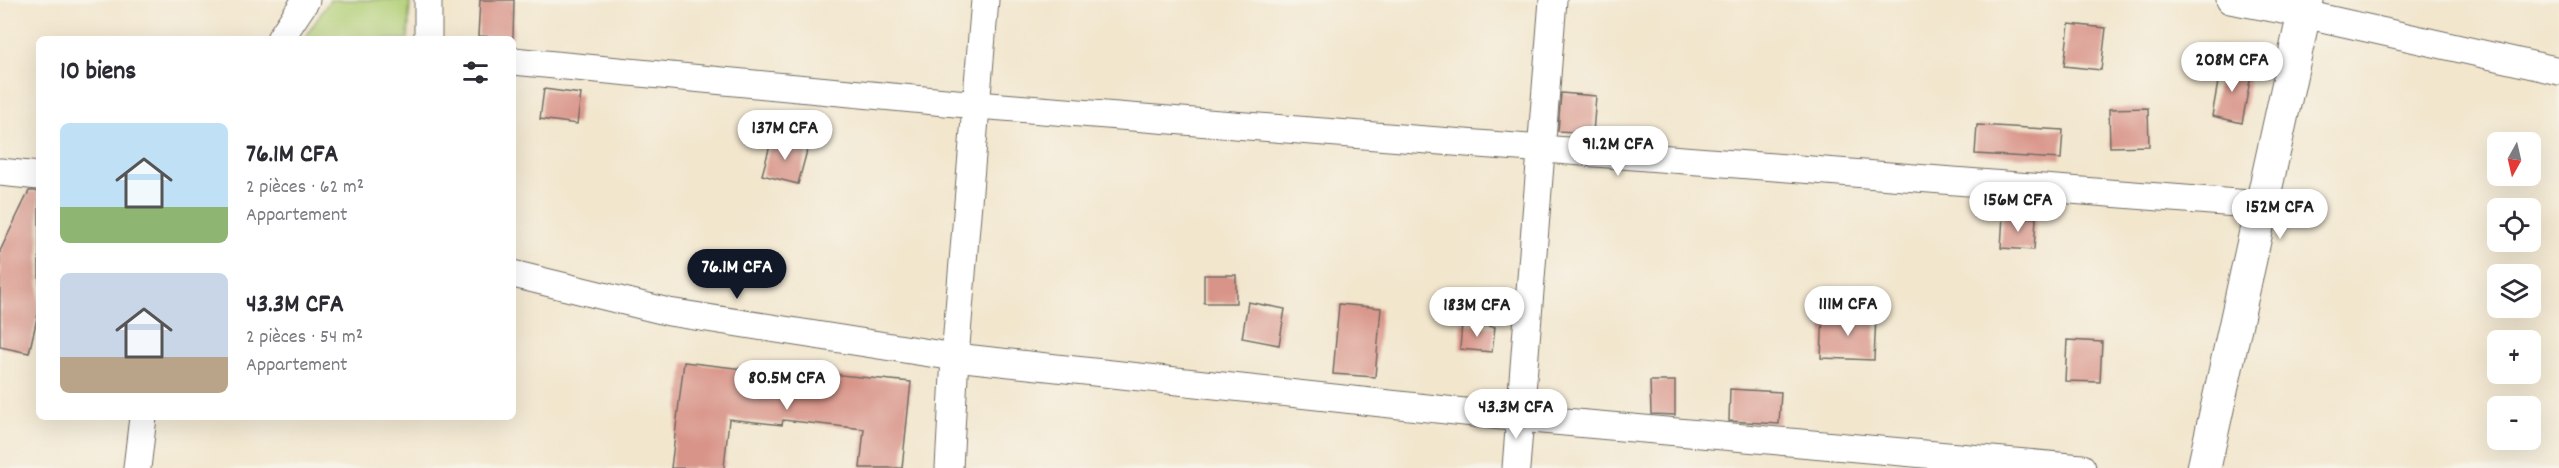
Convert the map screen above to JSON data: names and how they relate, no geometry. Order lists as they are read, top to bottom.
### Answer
{
  "north": "bottom",
  "page": {
    "heading": "10 biens",
    "price": [
      "208M CFA",
      "137M CFA",
      "91.2M CFA",
      "156M CFA",
      "152M CFA",
      "76.1M CFA",
      "111M CFA",
      "183M CFA",
      "80.5M CFA",
      "43.3M CFA"
    ],
    "list": [
      {
        "name": "76.1M CFA",
        "note": "2 pièces · 62 m² · Appartement"
      },
      {
        "name": "43.3M CFA",
        "note": "2 pièces · 54 m² · Appartement"
      }
    ],
    "map_buttons": ["+", "−"]
  }
}
